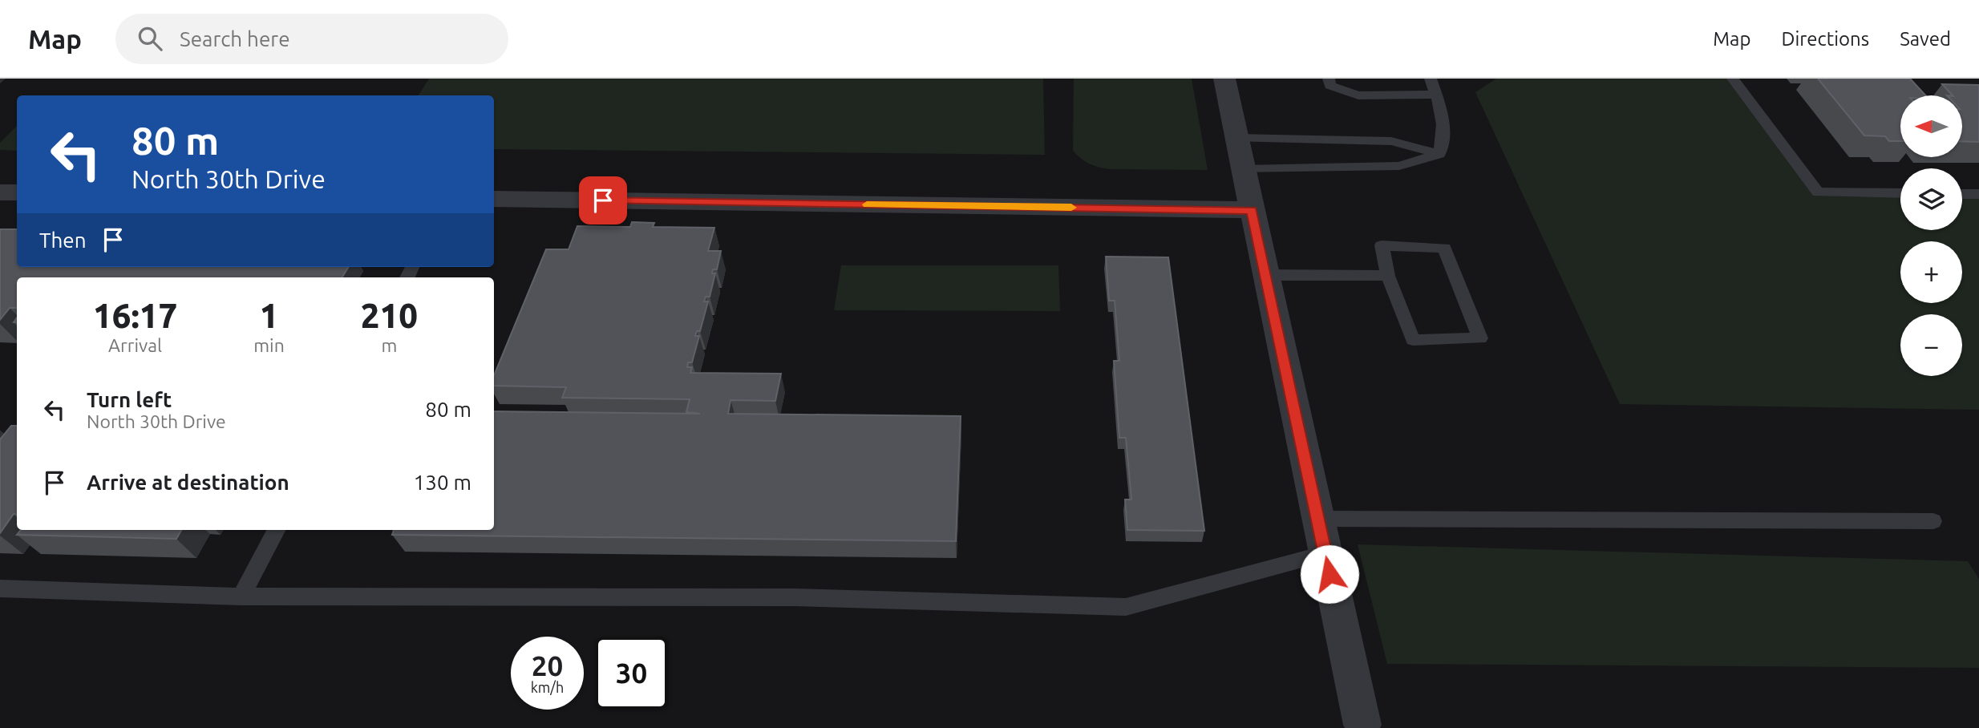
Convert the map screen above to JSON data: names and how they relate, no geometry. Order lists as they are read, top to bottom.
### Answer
{
  "north": "left",
  "page": {
    "header": "Map",
    "search": "Search here",
    "nav": ["Map", "Directions", "Saved"],
    "map_buttons": ["+", "−"],
    "turn": ["80 m", "North 30th Drive"],
    "then": "Then",
    "eta": [
      "16:17",
      "Arrival",
      "1",
      "min",
      "210",
      "m"
    ],
    "list": [
      {
        "name": "Turn left",
        "note": "North 30th Drive",
        "value": "80 m"
      },
      {
        "name": "Arrive at destination",
        "value": "130 m"
      }
    ],
    "speed": "20 km/h",
    "limit": "30"
  }
}
